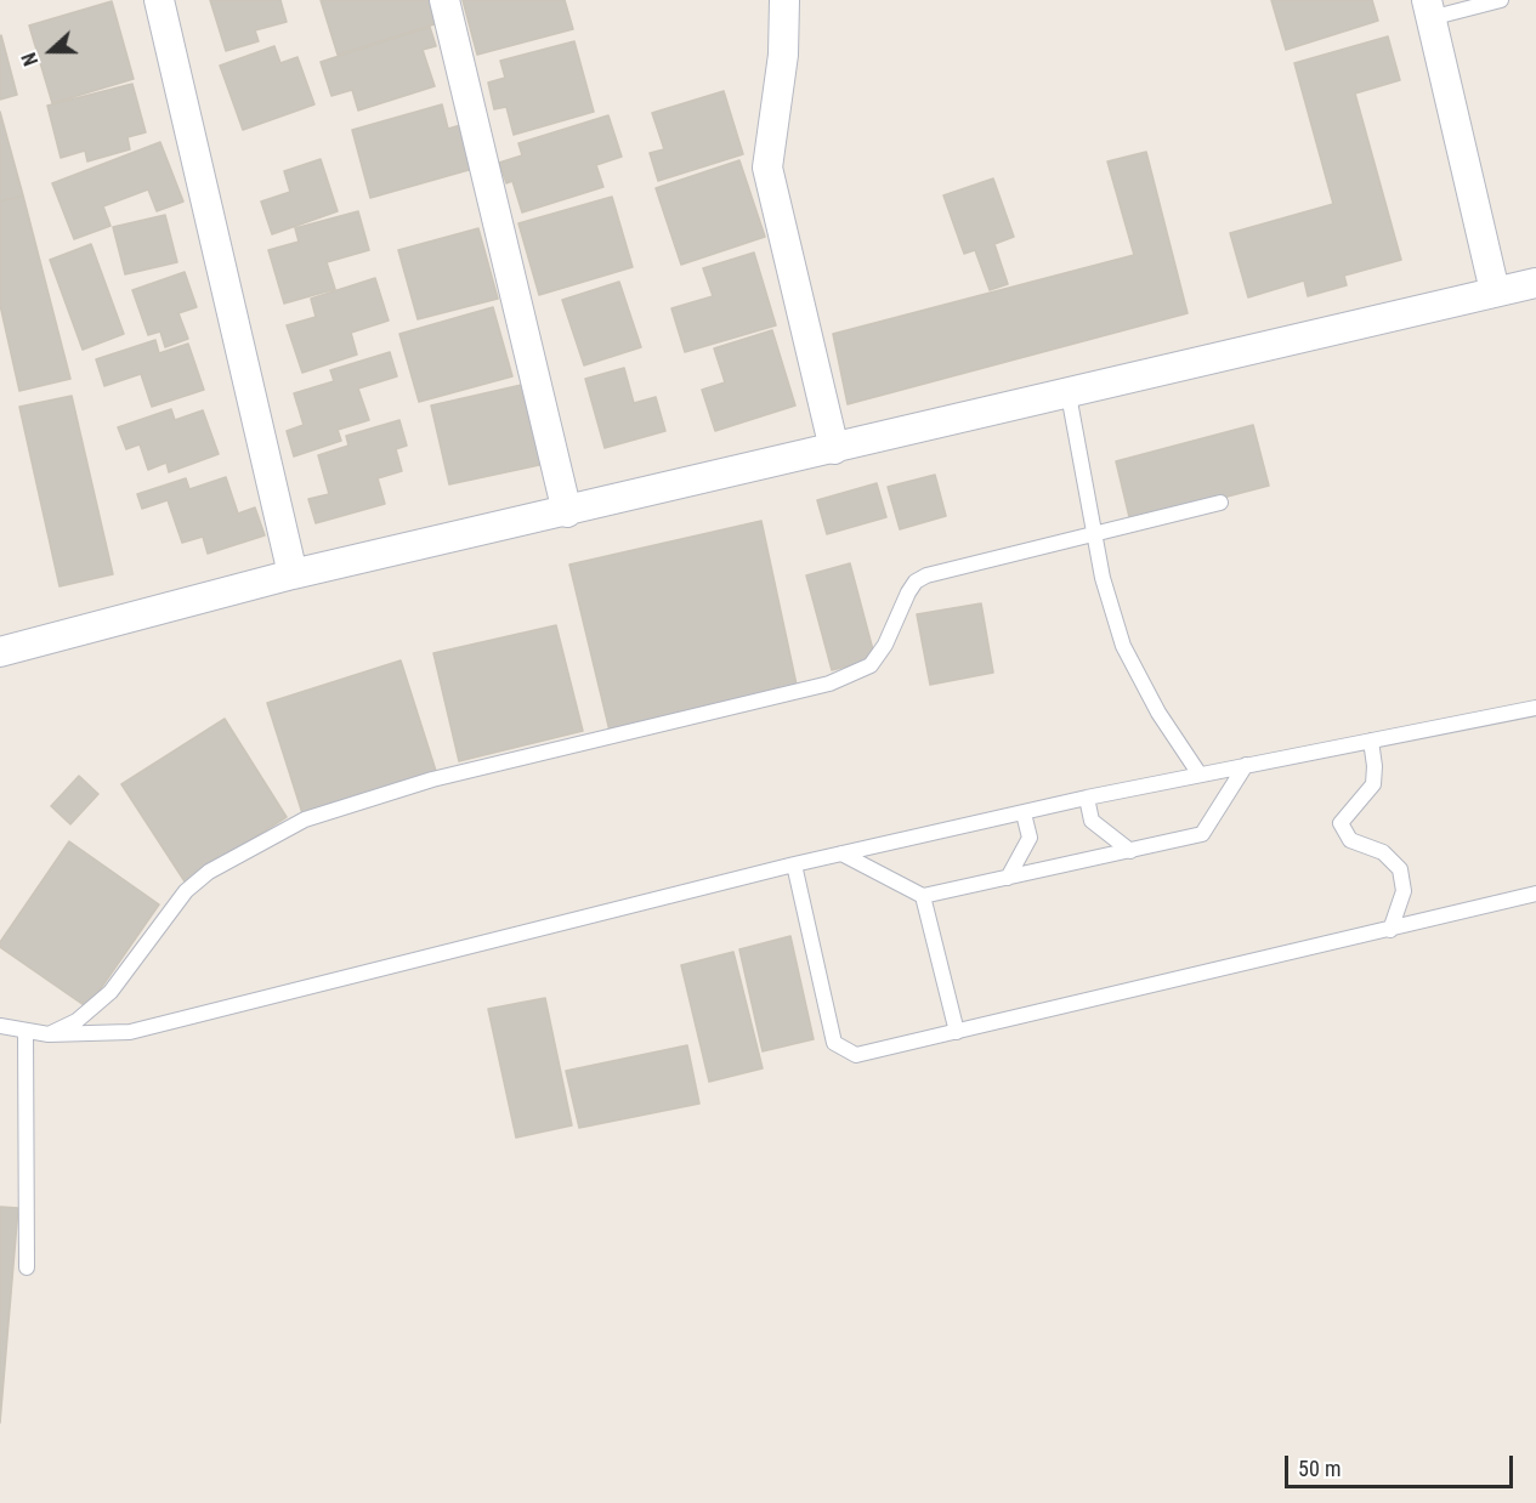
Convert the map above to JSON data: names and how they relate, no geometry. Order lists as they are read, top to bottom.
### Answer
{
  "scale_bar": "50 m",
  "north": "left"
}
